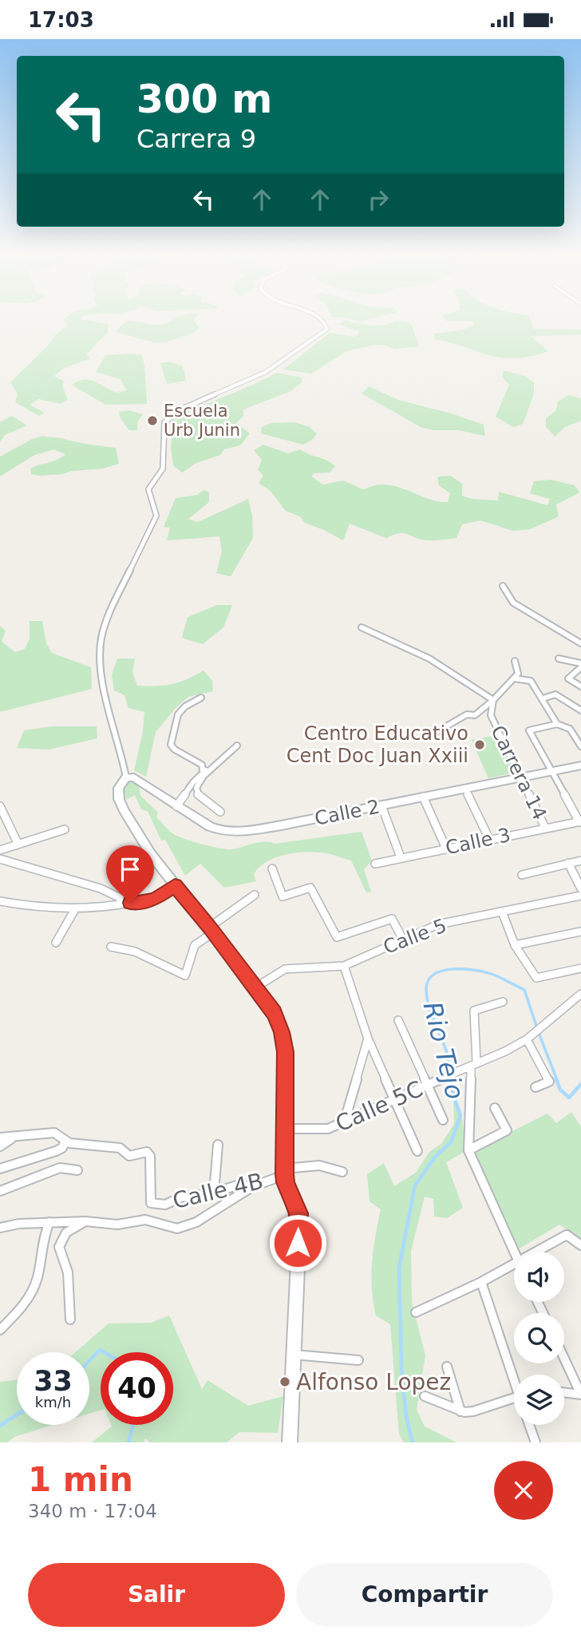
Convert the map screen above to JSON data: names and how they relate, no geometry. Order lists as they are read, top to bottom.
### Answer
{
  "streets": {
    "street": [
      "Carrera 14",
      "Calle 2",
      "Calle 3",
      "Calle 5",
      "Calle 5C",
      "Calle 4B"
    ]
  },
  "crossings": [
    ["Carrera 14", "Calle 2"],
    ["Carrera 14", "Calle 3"]
  ],
  "water": ["Rio Tejo"],
  "places": ["Escuela Urb Junin", "Centro Educativo Cent Doc Juan Xxiii", "Alfonso Lopez"],
  "page": {
    "status": "17:03",
    "turn": ["300 m", "Carrera 9"],
    "speed": "33 km/h",
    "limit": "40",
    "heading": ["1 min", "340 m · 17:04"],
    "buttons": ["Salir", "Compartir"]
  }
}
